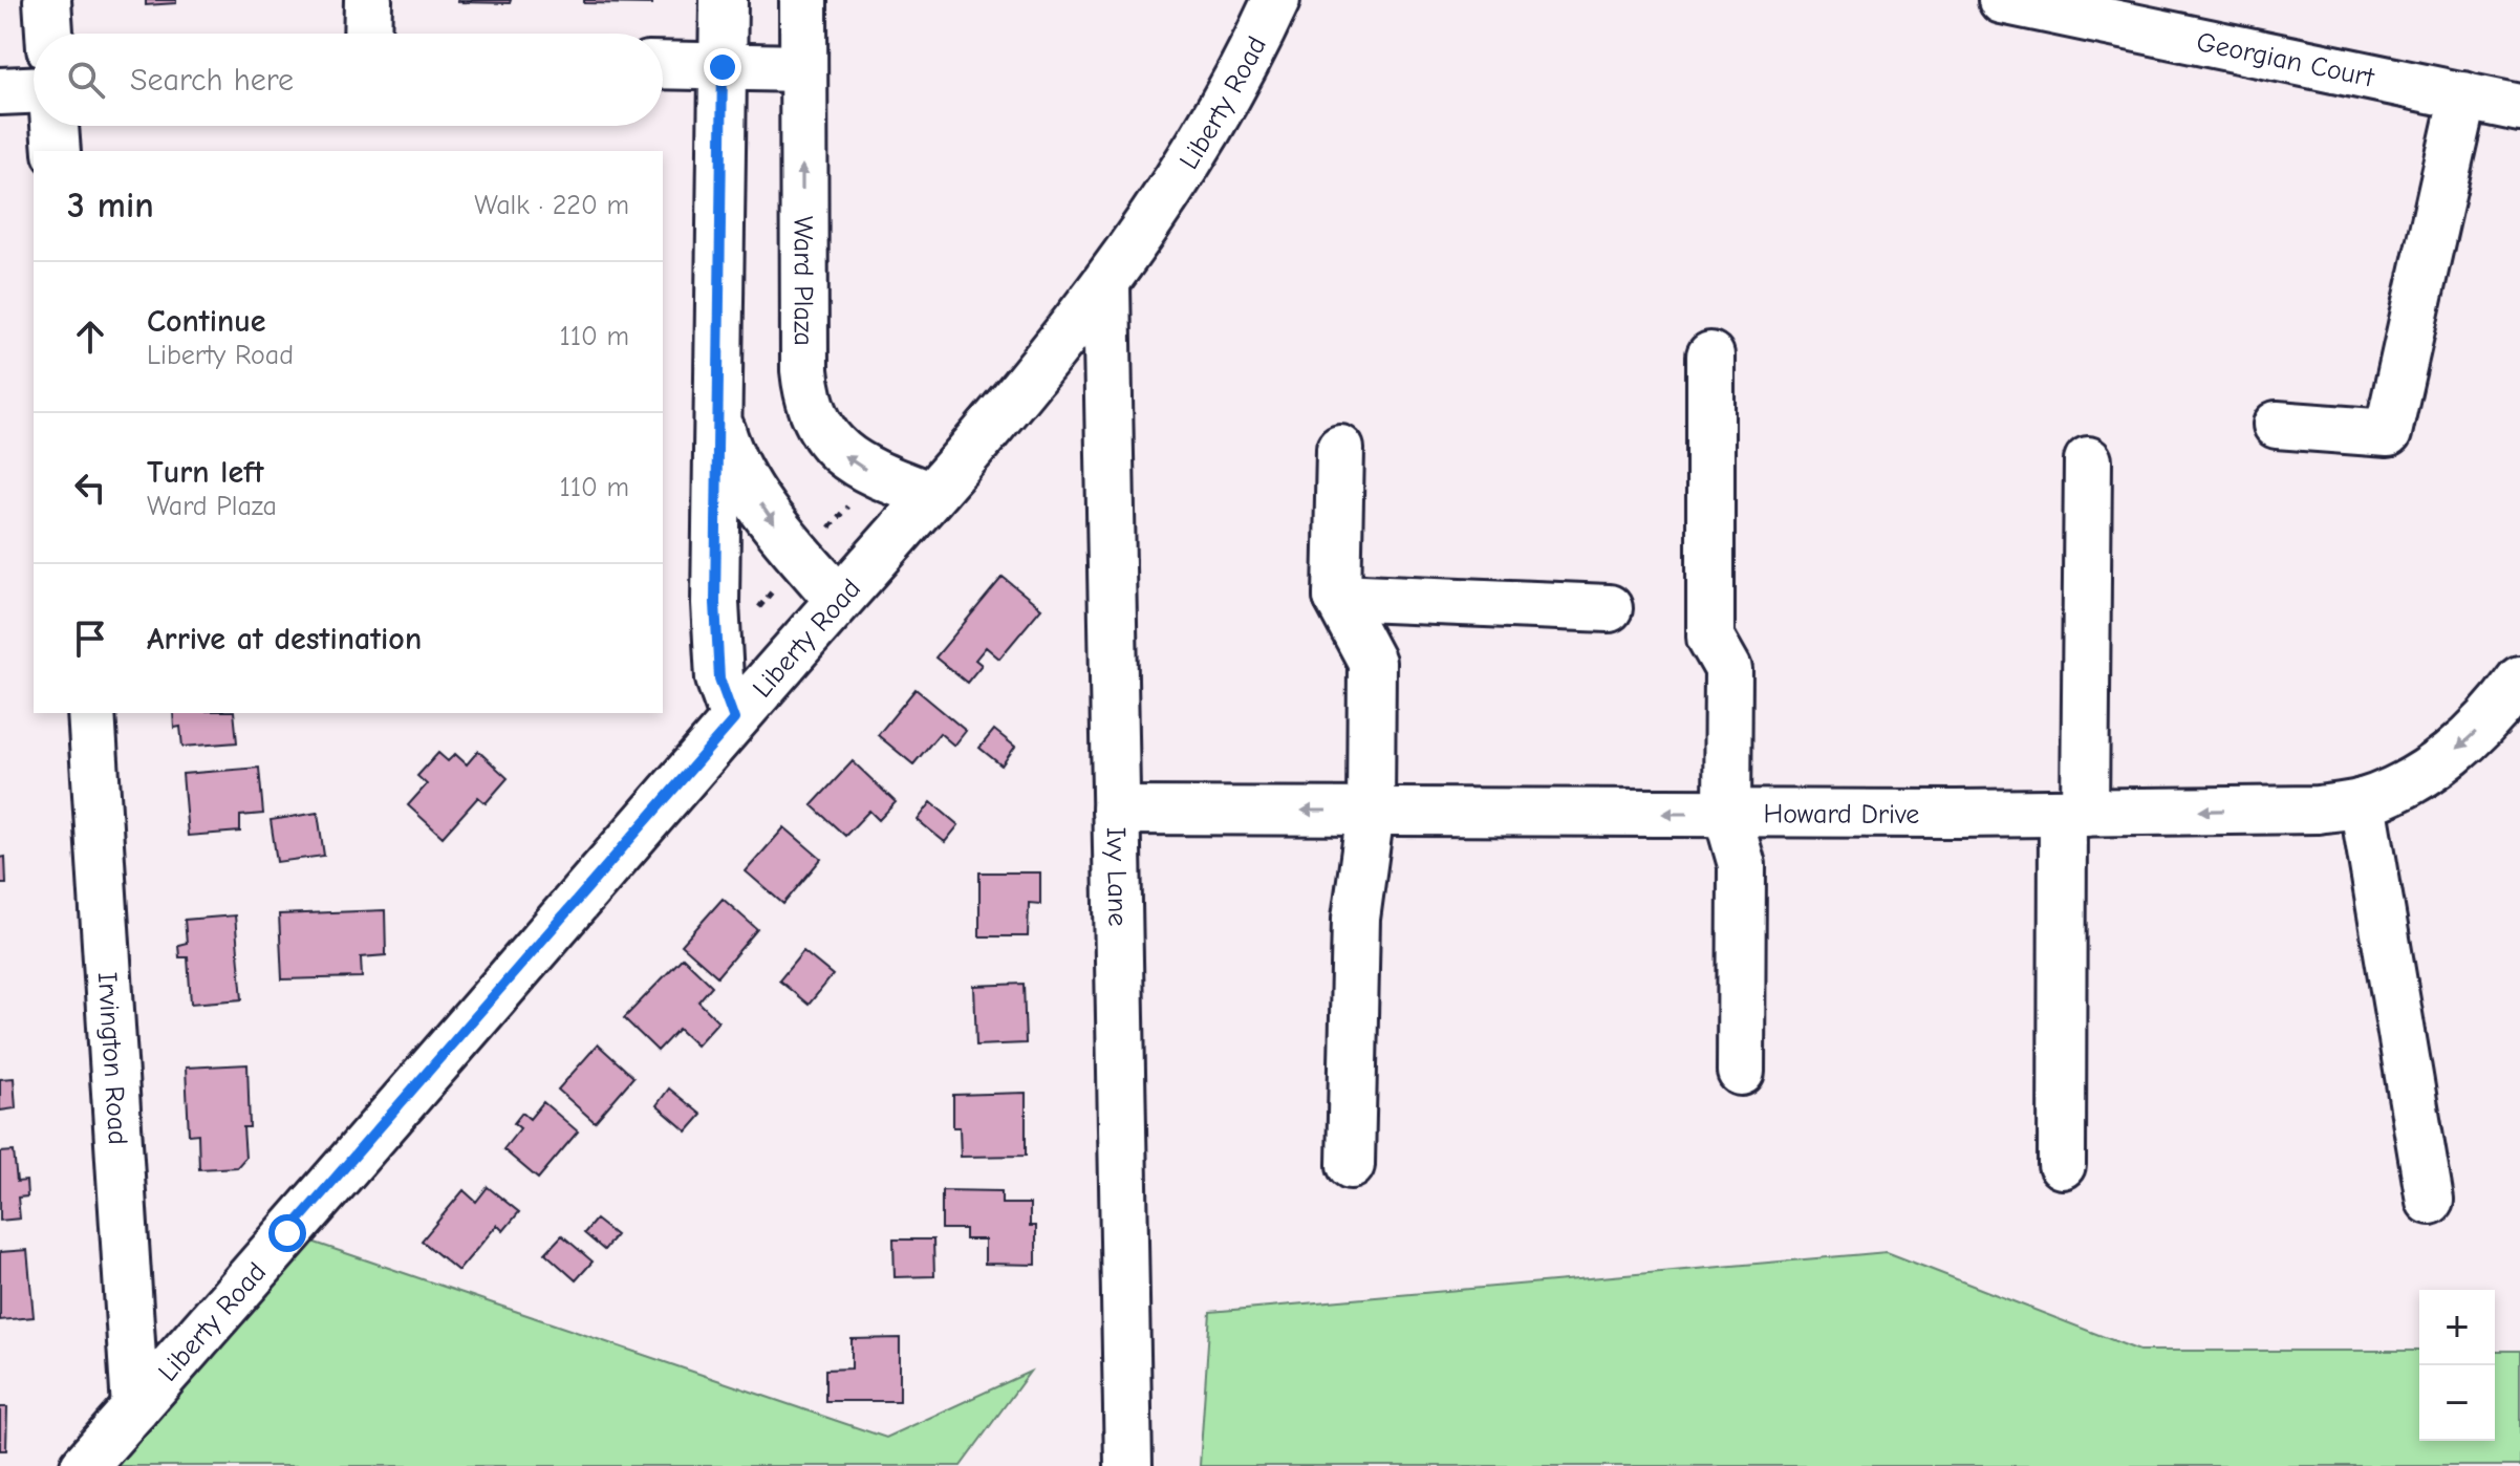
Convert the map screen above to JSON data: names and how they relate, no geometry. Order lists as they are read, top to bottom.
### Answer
{
  "streets": {
    "street": [
      "Georgian Court",
      "Liberty Road",
      "Ward Plaza",
      "Howard Drive",
      "Ivy Lane",
      "Irvington Road"
    ]
  },
  "crossings": [
    ["Liberty Road", "Ward Plaza"],
    ["Liberty Road", "Ivy Lane"],
    ["Liberty Road", "Irvington Road"],
    ["Howard Drive", "Ivy Lane"]
  ],
  "one_way": ["Howard Drive"],
  "page": {
    "search": "Search here",
    "heading": ["3 min", "Walk · 220 m"],
    "list": [
      ["Continue", "Liberty Road", "110 m"],
      ["Turn left", "Ward Plaza", "110 m"],
      "Arrive at destination"
    ],
    "map_buttons": ["+", "−"]
  }
}
